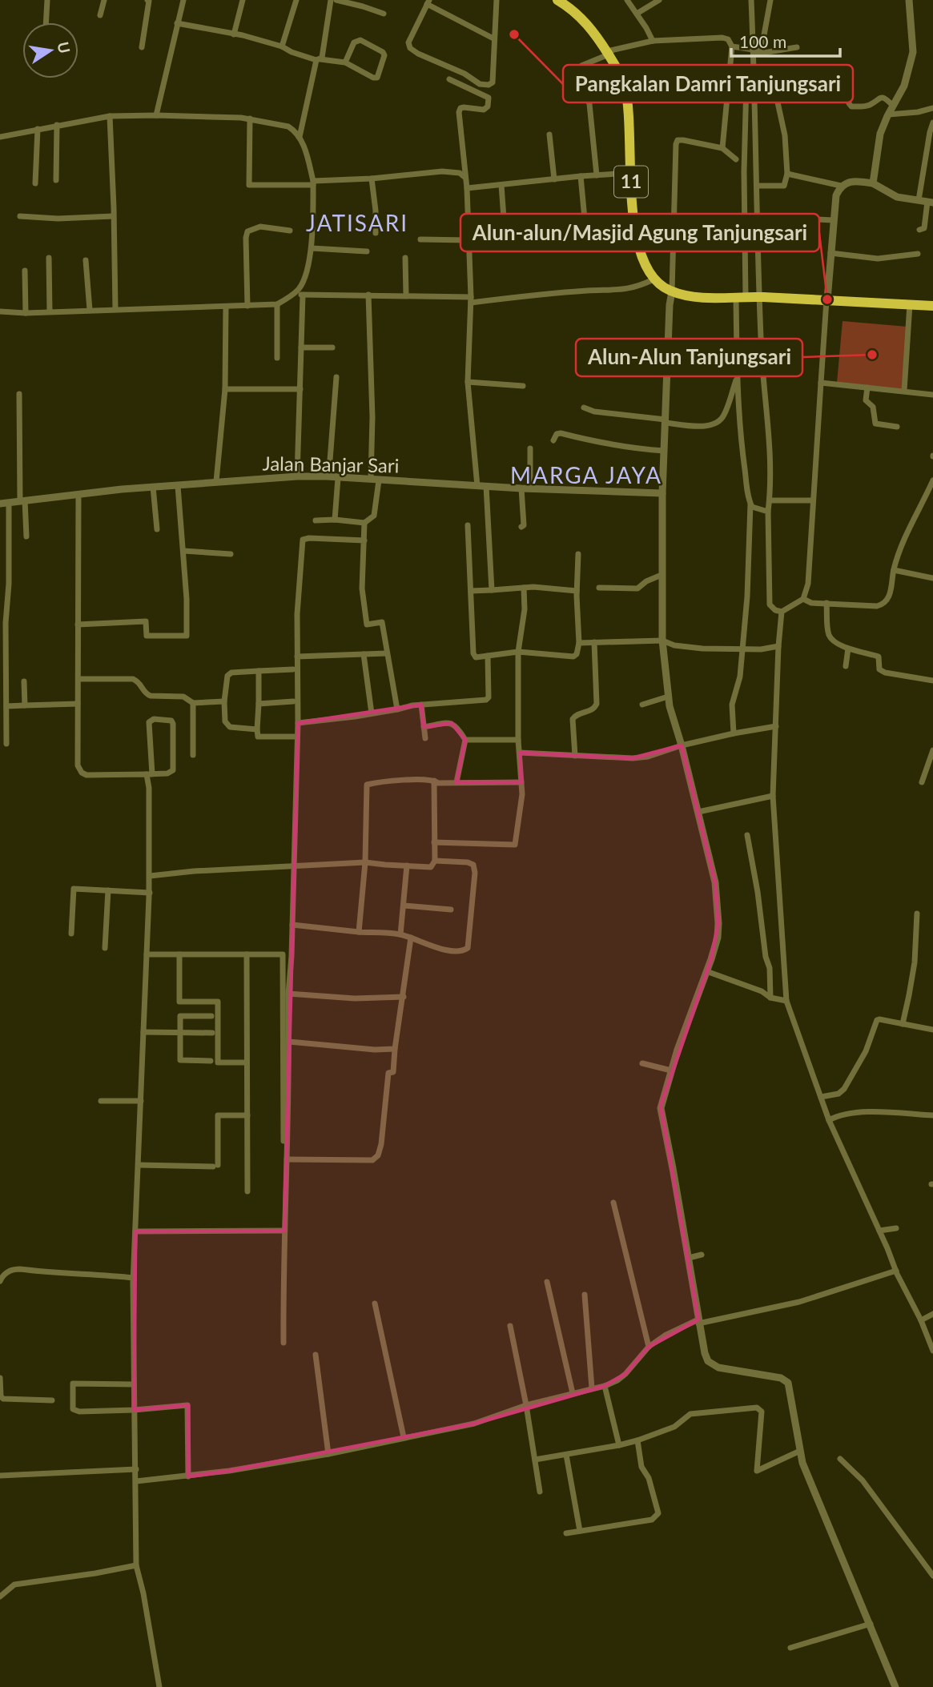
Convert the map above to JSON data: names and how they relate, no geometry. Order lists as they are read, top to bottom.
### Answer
{
  "streets": {
    "highway": ["11"],
    "street": ["Jalan Banjar Sari"]
  },
  "districts": ["JATISARI", "MARGA JAYA"],
  "places": ["Pangkalan Damri Tanjungsari", "Alun-alun/Masjid Agung Tanjungsari", "Alun-Alun Tanjungsari"],
  "scale_bar": "100 m",
  "north": "right"
}
